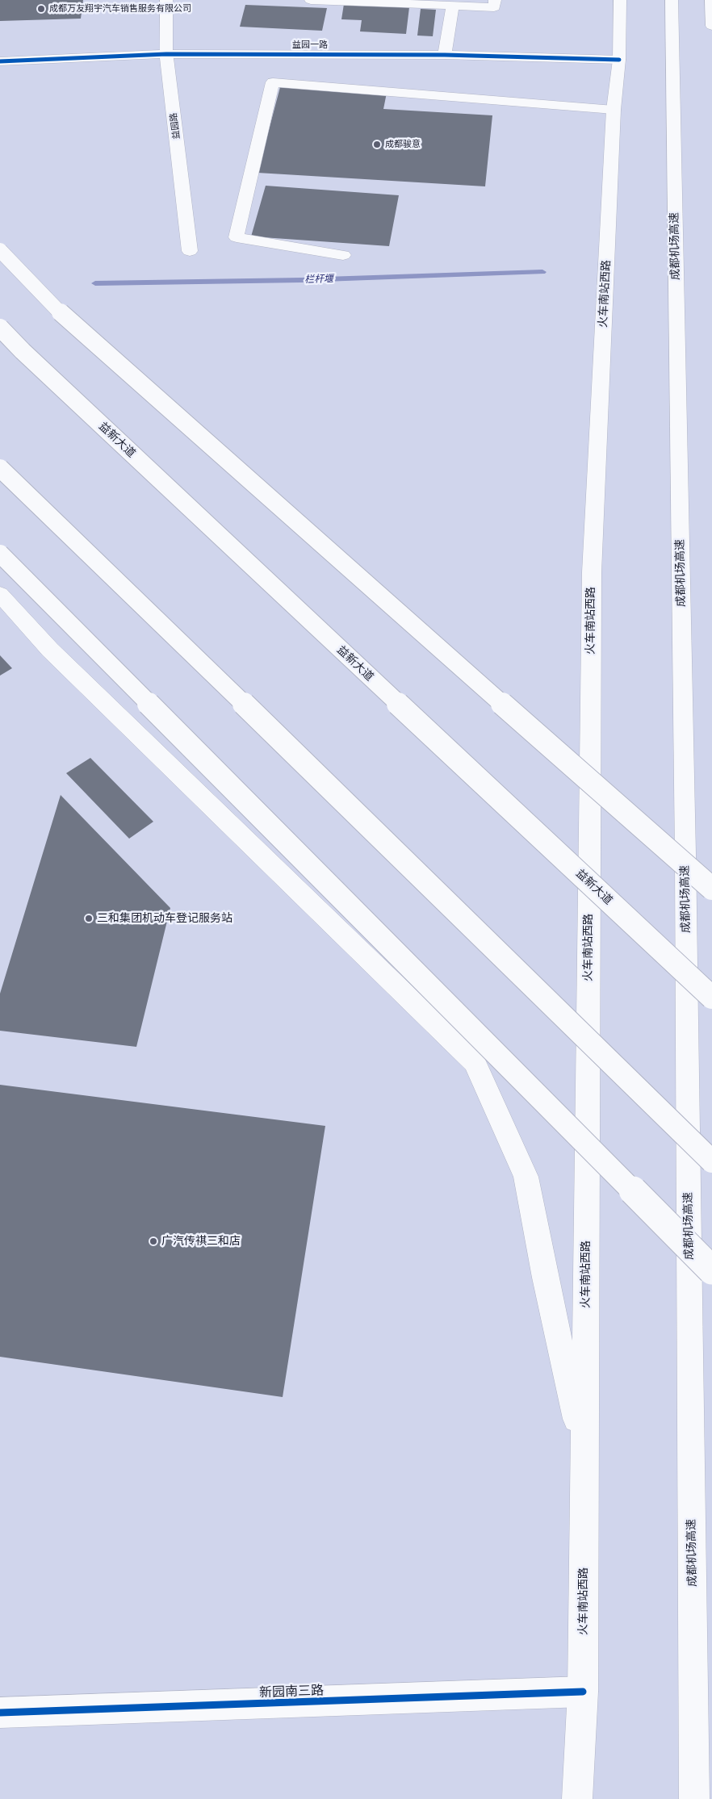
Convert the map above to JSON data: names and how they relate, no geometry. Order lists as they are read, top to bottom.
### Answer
{
  "streets": {
    "main road": [
      "益园一路",
      "益园路",
      "成都机场高速",
      "火车南站西路",
      "益新大道",
      "新园南三路"
    ]
  },
  "crossings": [
    ["益园一路", "益园路"],
    ["益园一路", "火车南站西路"],
    ["火车南站西路", "新园南三路"]
  ],
  "water": ["栏杆堰"],
  "places": [
    "成都万友翔宇汽车销售服务有限公司",
    "成都骏意",
    "三和集团机动车登记服务站",
    "广汽传祺三和店"
  ]
}
